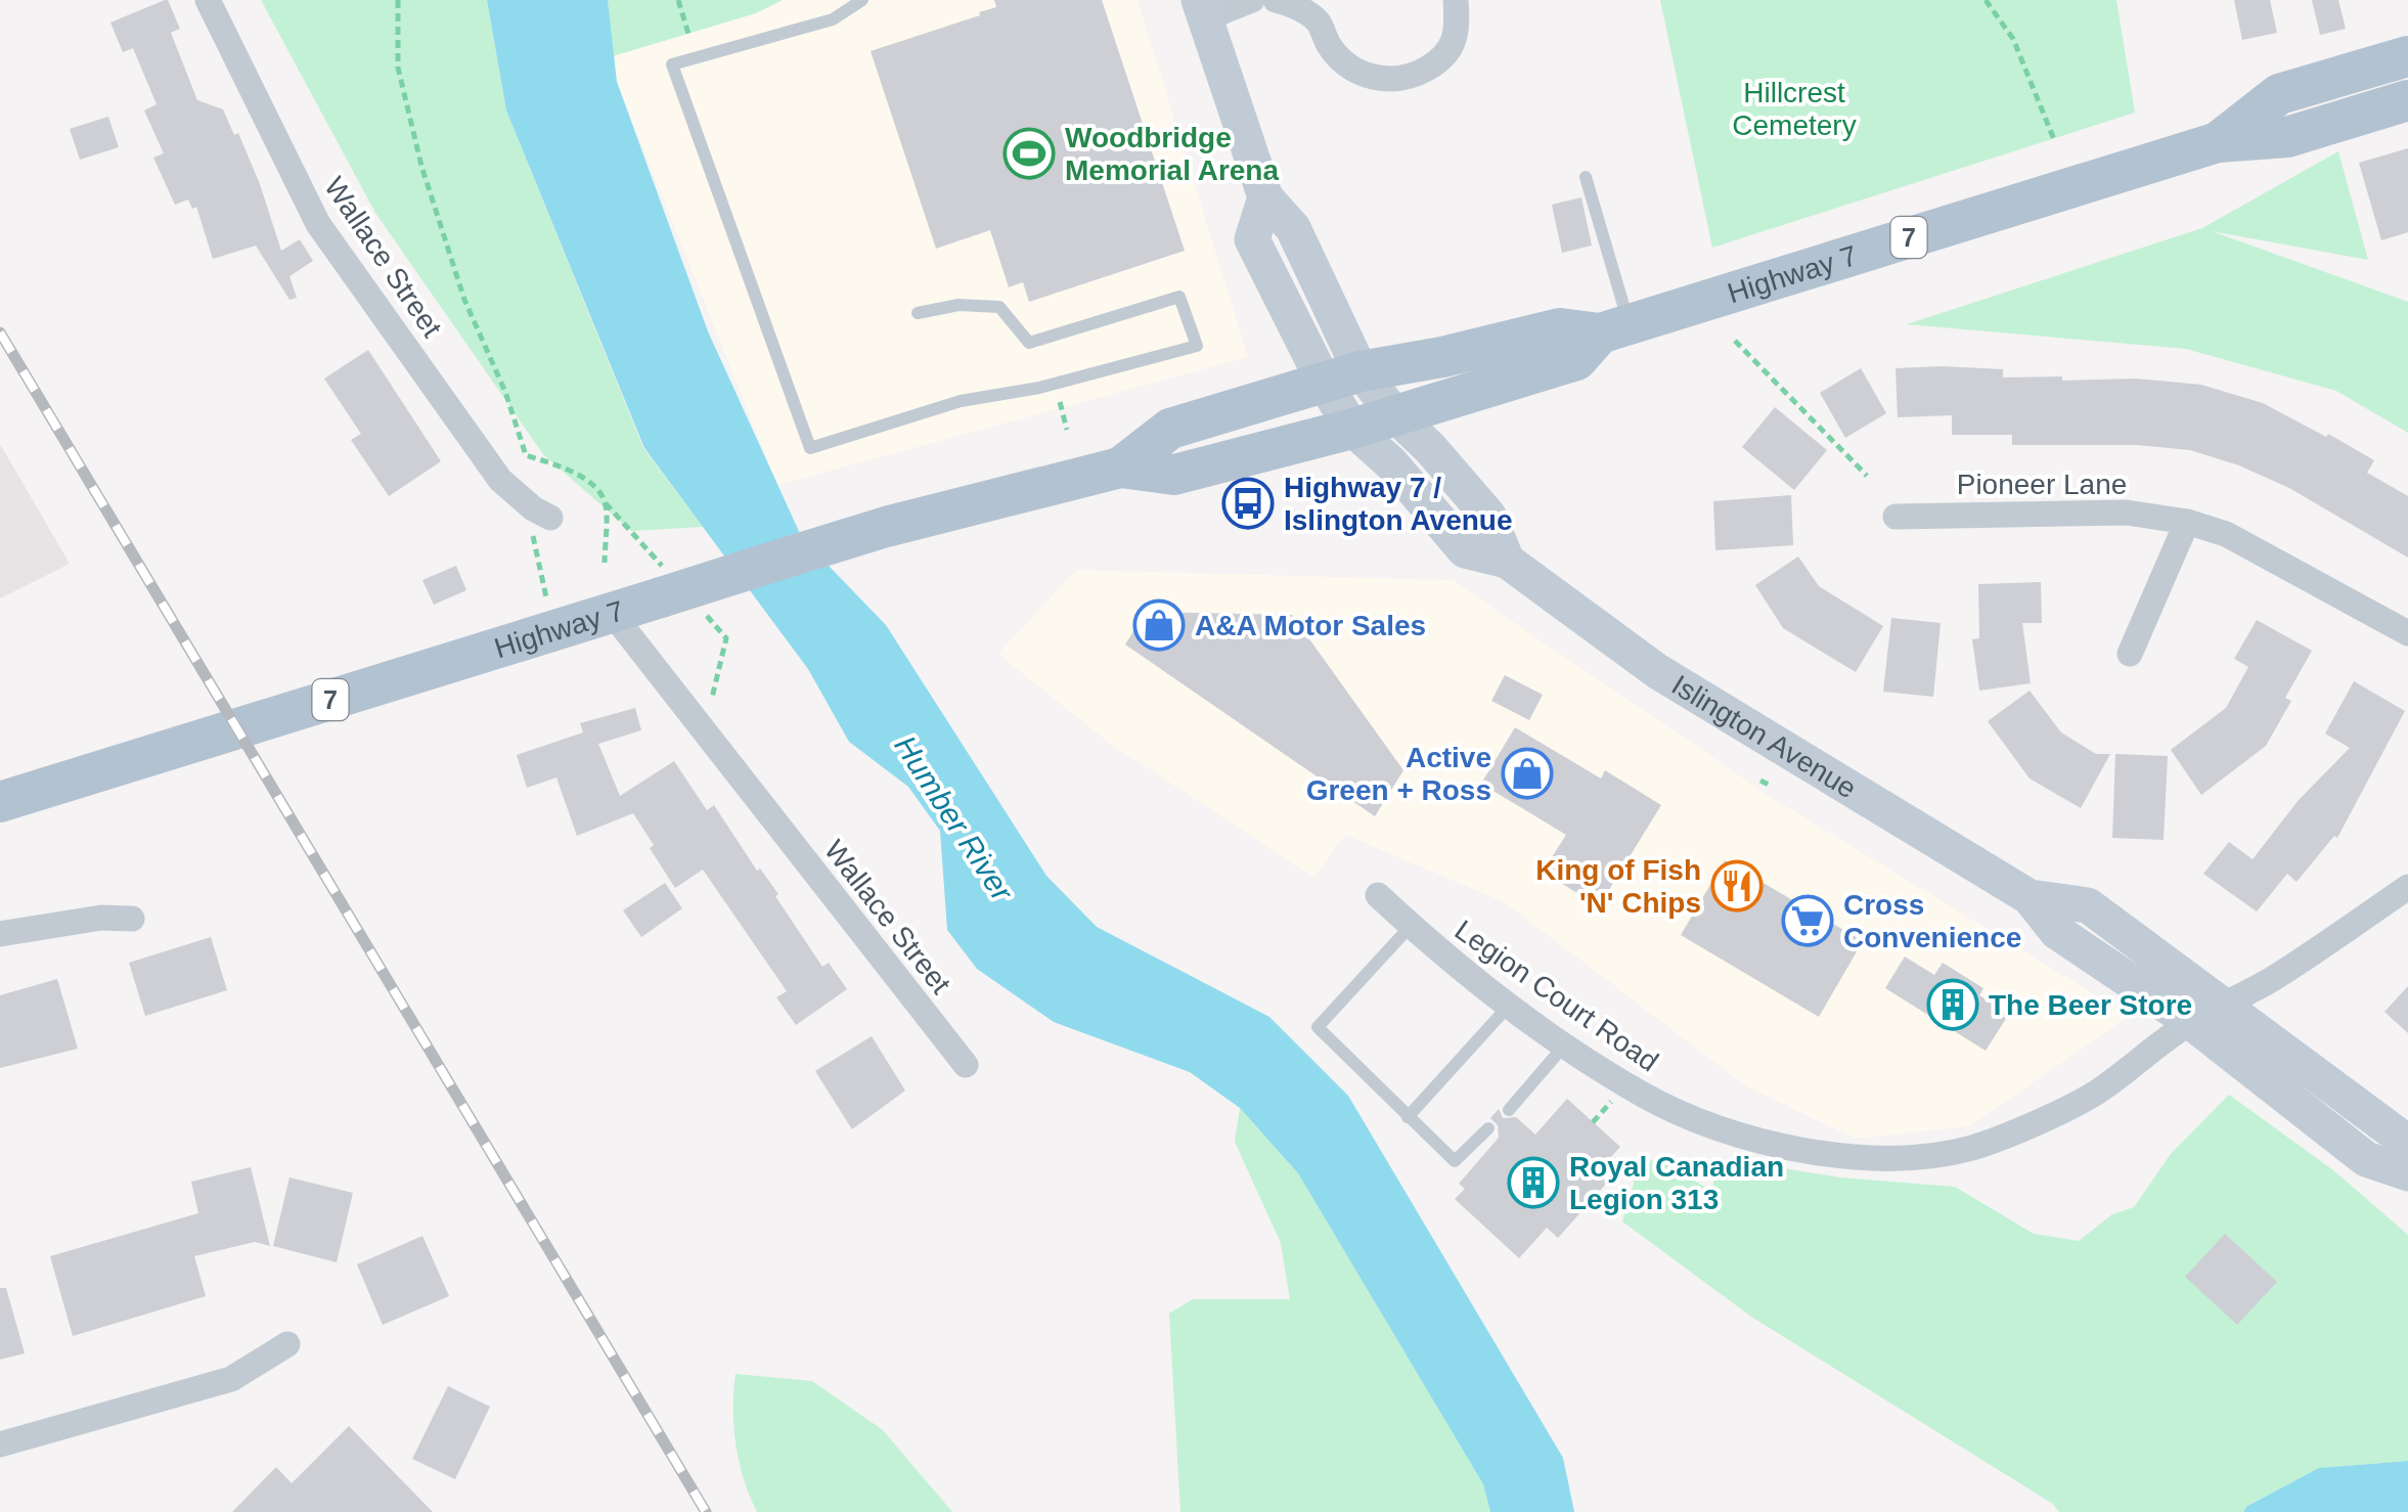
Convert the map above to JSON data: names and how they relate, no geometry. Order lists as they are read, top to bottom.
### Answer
{
  "streets": {
    "main road": ["7", "Highway 7", "Islington Avenue"],
    "street": ["Wallace Street", "Pioneer Lane", "Legion Court Road"]
  },
  "crossings": [
    ["Wallace Street", "Highway 7"],
    ["Highway 7", "Islington Avenue"],
    ["Islington Avenue", "Legion Court Road"]
  ],
  "water": ["Humber River"],
  "parks": ["Hillcrest Cemetery"],
  "places": {
    "sports": ["Woodbridge Memorial Arena"],
    "bus stop": ["Highway 7 / Islington Avenue"],
    "shop": ["A&A Motor Sales", "Active Green + Ross"],
    "restaurant": ["King of Fish 'N' Chips"],
    "supermarket": ["Cross Convenience"],
    "building": ["The Beer Store", "Royal Canadian Legion 313"]
  }
}
